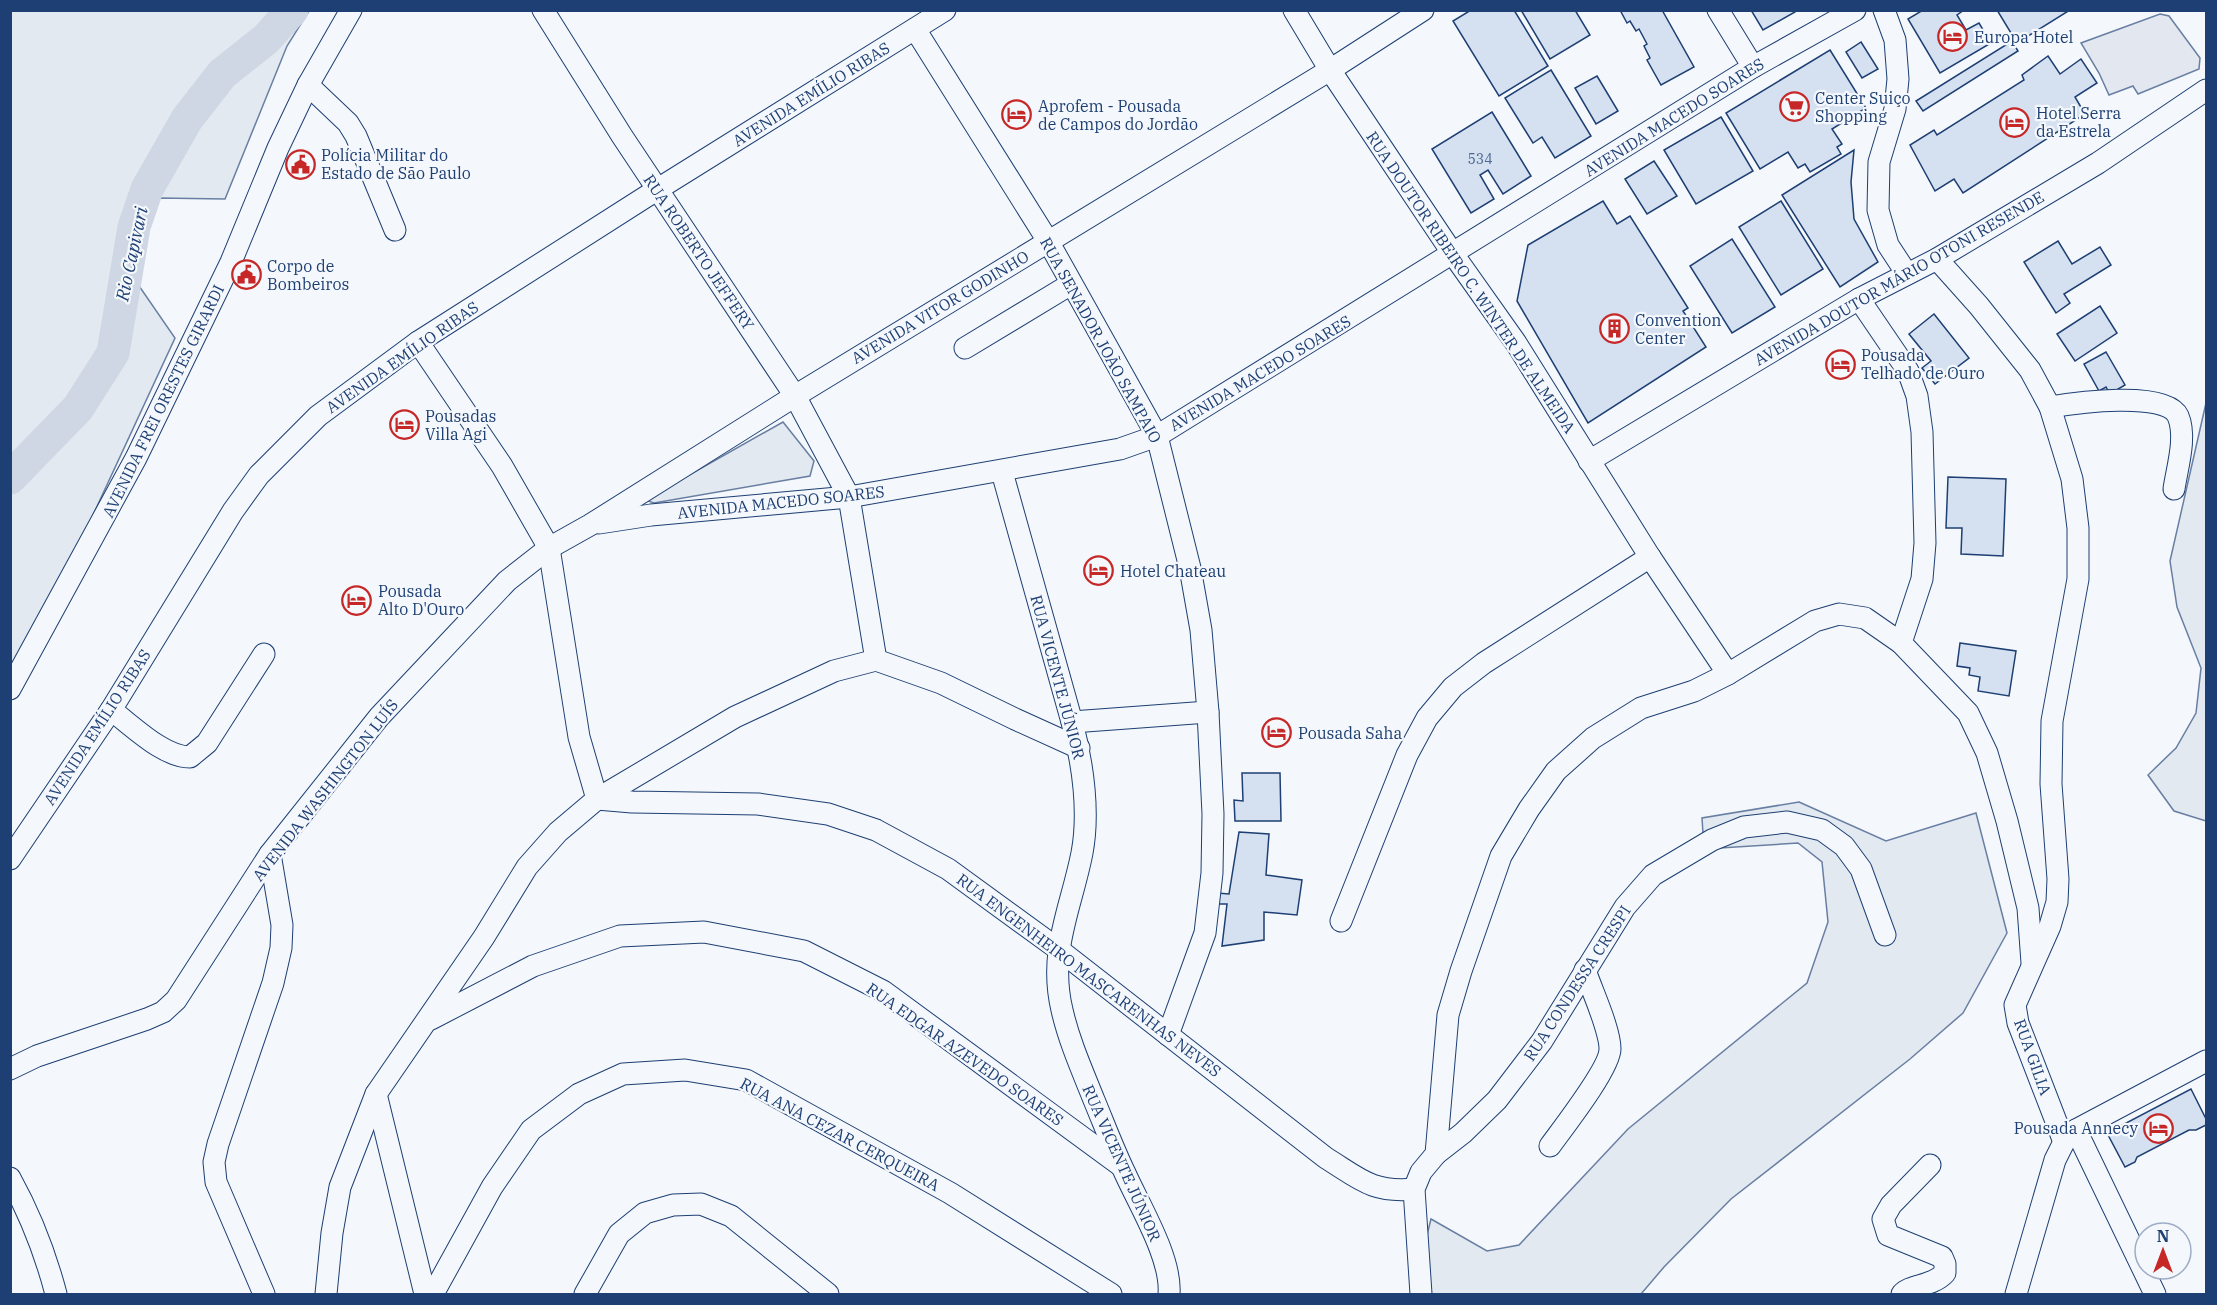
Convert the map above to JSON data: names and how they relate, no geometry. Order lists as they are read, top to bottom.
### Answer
{
  "streets": {
    "street": [
      "AVENIDA EMÍLIO RIBAS",
      "AVENIDA MACEDO SOARES",
      "RUA ROBERTO JEFFERY",
      "AVENIDA DOUTOR MÁRIO OTONI RESENDE",
      "RUA DOUTOR RIBEIRO C. WINTER DE ALMEIDA",
      "AVENIDA VITOR GODINHO",
      "RUA SENADOR JOÃO SAMPAIO",
      "AVENIDA FREI ORESTES GIRARDI",
      "RUA VICENTE JÚNIOR",
      "AVENIDA WASHINGTON LUÍS",
      "RUA ENGENHEIRO MASCARENHAS NEVES",
      "RUA CONDESSA CRESPI",
      "RUA EDGAR AZEVEDO SOARES",
      "RUA GILIA",
      "RUA ANA CEZAR CERQUEIRA"
    ]
  },
  "crossings": [
    ["AVENIDA EMÍLIO RIBAS", "RUA ROBERTO JEFFERY"],
    ["AVENIDA EMÍLIO RIBAS", "RUA SENADOR JOÃO SAMPAIO"],
    ["AVENIDA MACEDO SOARES", "RUA ROBERTO JEFFERY"],
    ["AVENIDA MACEDO SOARES", "RUA DOUTOR RIBEIRO C. WINTER DE ALMEIDA"],
    ["AVENIDA MACEDO SOARES", "AVENIDA VITOR GODINHO"],
    ["AVENIDA MACEDO SOARES", "RUA SENADOR JOÃO SAMPAIO"],
    ["AVENIDA MACEDO SOARES", "RUA VICENTE JÚNIOR"],
    ["RUA ROBERTO JEFFERY", "AVENIDA VITOR GODINHO"],
    ["AVENIDA DOUTOR MÁRIO OTONI RESENDE", "RUA DOUTOR RIBEIRO C. WINTER DE ALMEIDA"],
    ["RUA DOUTOR RIBEIRO C. WINTER DE ALMEIDA", "AVENIDA VITOR GODINHO"],
    ["AVENIDA VITOR GODINHO", "RUA SENADOR JOÃO SAMPAIO"],
    ["AVENIDA VITOR GODINHO", "AVENIDA WASHINGTON LUÍS"],
    ["RUA SENADOR JOÃO SAMPAIO", "RUA ENGENHEIRO MASCARENHAS NEVES"],
    ["RUA VICENTE JÚNIOR", "RUA ENGENHEIRO MASCARENHAS NEVES"],
    ["RUA VICENTE JÚNIOR", "RUA EDGAR AZEVEDO SOARES"],
    ["RUA ENGENHEIRO MASCARENHAS NEVES", "RUA CONDESSA CRESPI"]
  ],
  "water": ["Rio Capivari"],
  "places": {
    "hotel": [
      "Europa Hotel",
      "Aprofem - Pousada de Campos do Jordão",
      "Hotel Serra da Estrela",
      "Pousada Telhado de Ouro",
      "Pousadas Villa Agi",
      "Hotel Chateau",
      "Pousada Alto D'Ouro",
      "Pousada Saha",
      "Pousada Annecy"
    ],
    "supermarket": ["Center Suiço Shopping"],
    "public building": ["Polícia Militar do Estado de São Paulo", "Corpo de Bombeiros"],
    "building": ["Convention Center"]
  },
  "house_numbers": ["534"],
  "north": "top"
}
